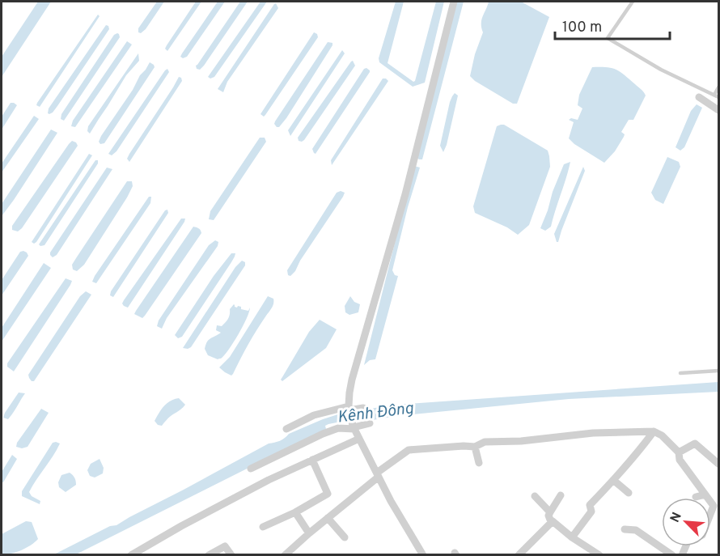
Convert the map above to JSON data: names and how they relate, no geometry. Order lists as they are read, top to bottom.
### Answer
{
  "water": ["Kênh Đông"],
  "scale_bar": "100 m",
  "north": "top left"
}
